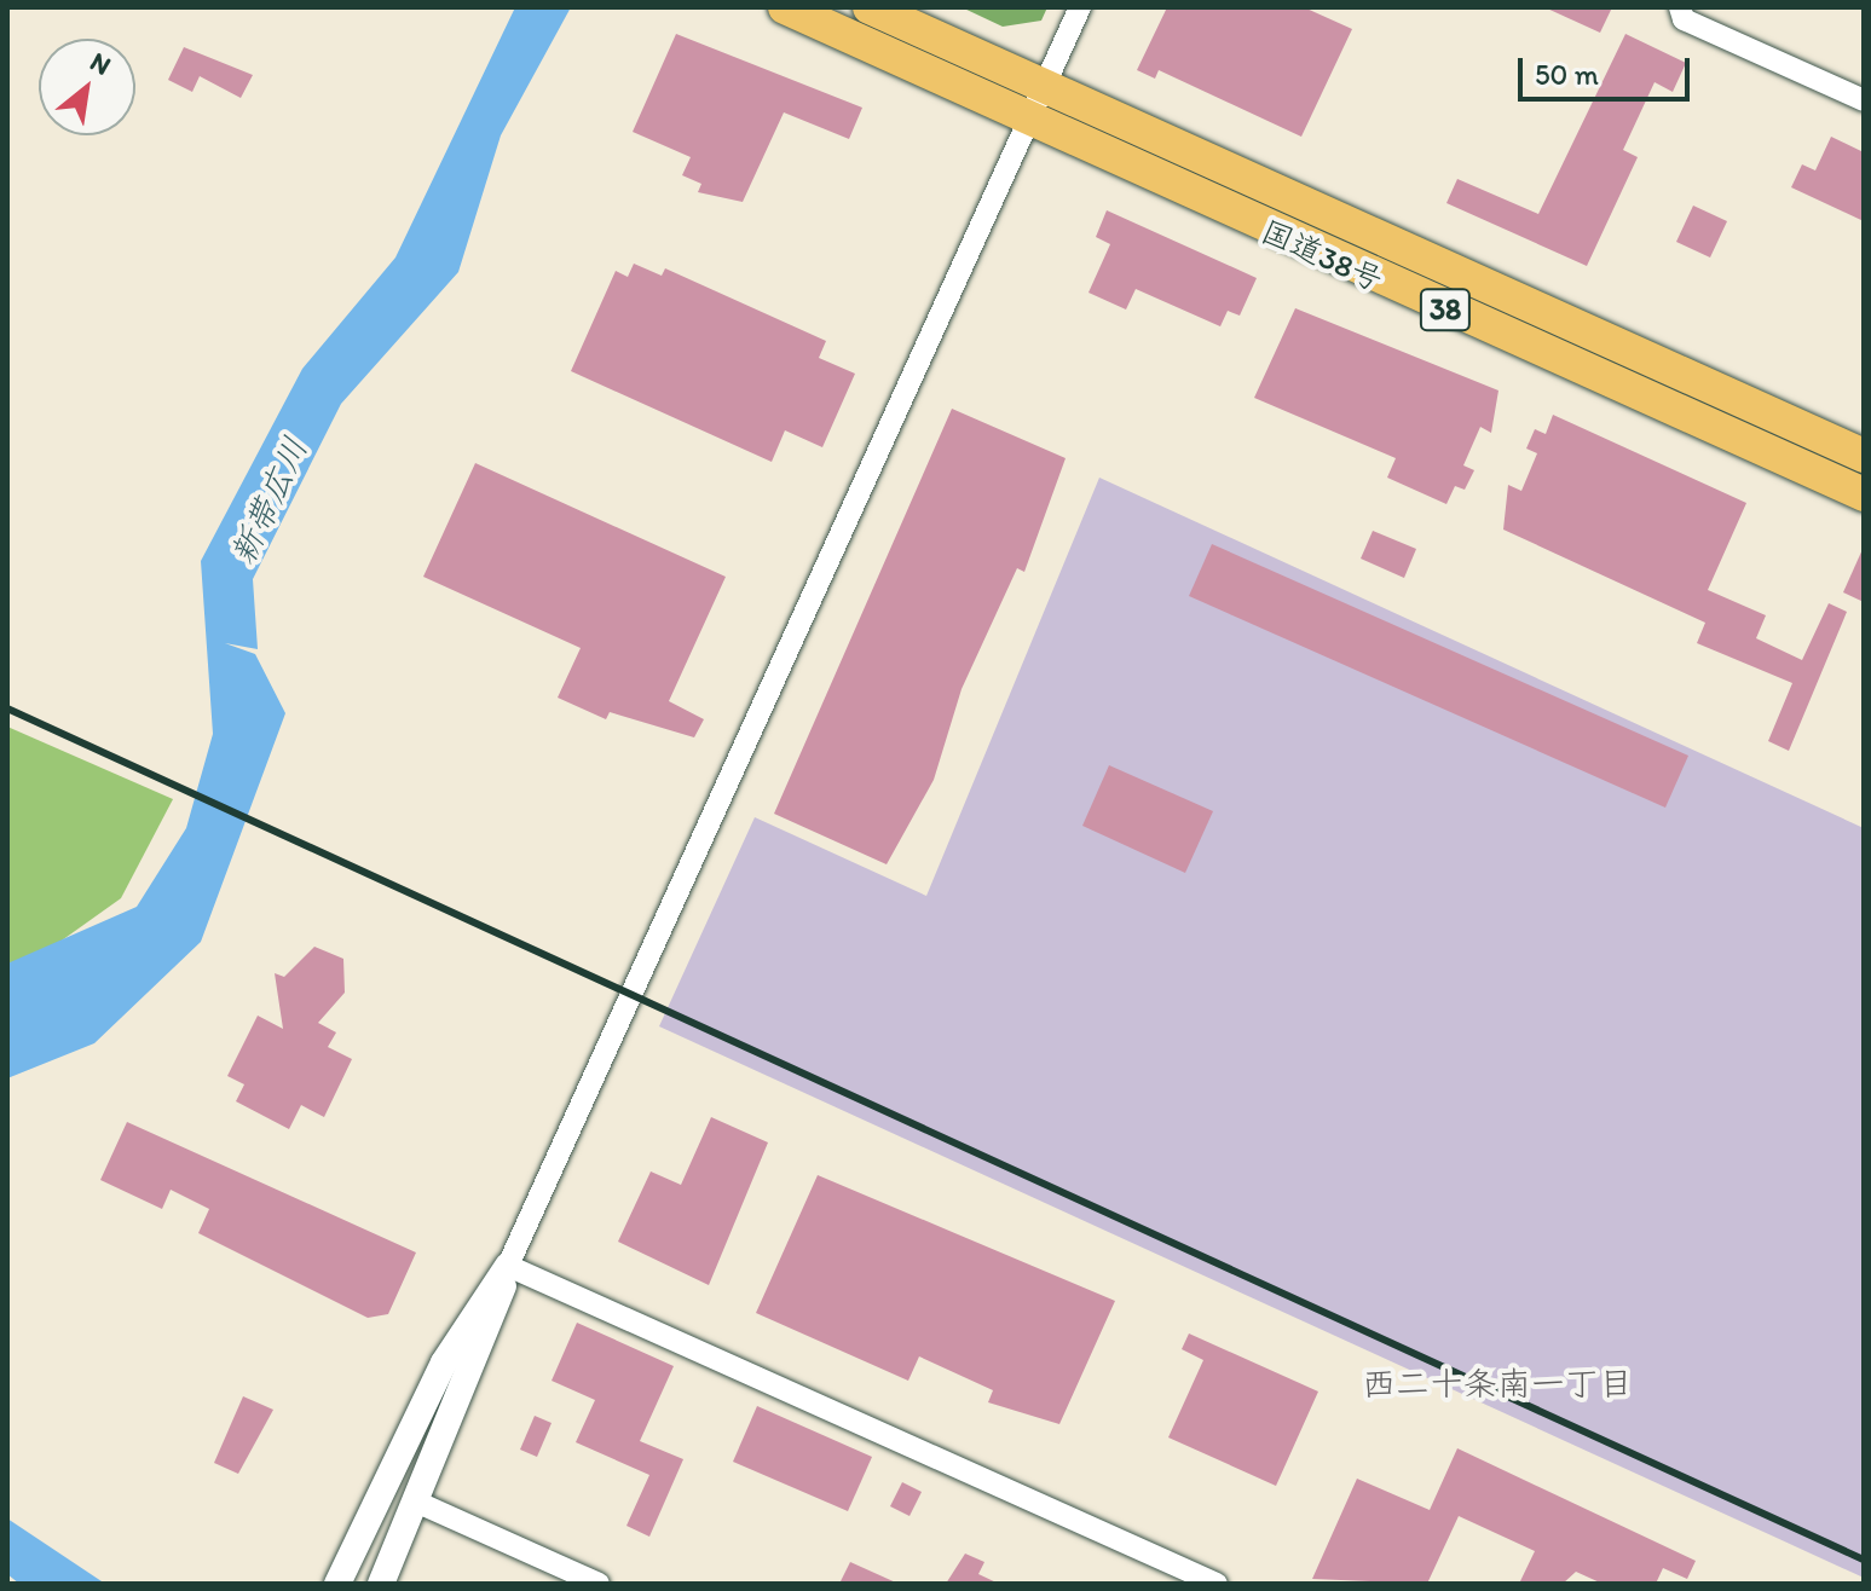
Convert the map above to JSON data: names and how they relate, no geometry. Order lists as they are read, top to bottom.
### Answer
{
  "streets": {
    "highway": ["国道38号", "38"]
  },
  "districts": ["西二十条南一丁目"],
  "water": ["新帯広川"],
  "scale_bar": "50 m",
  "north": "top right"
}
